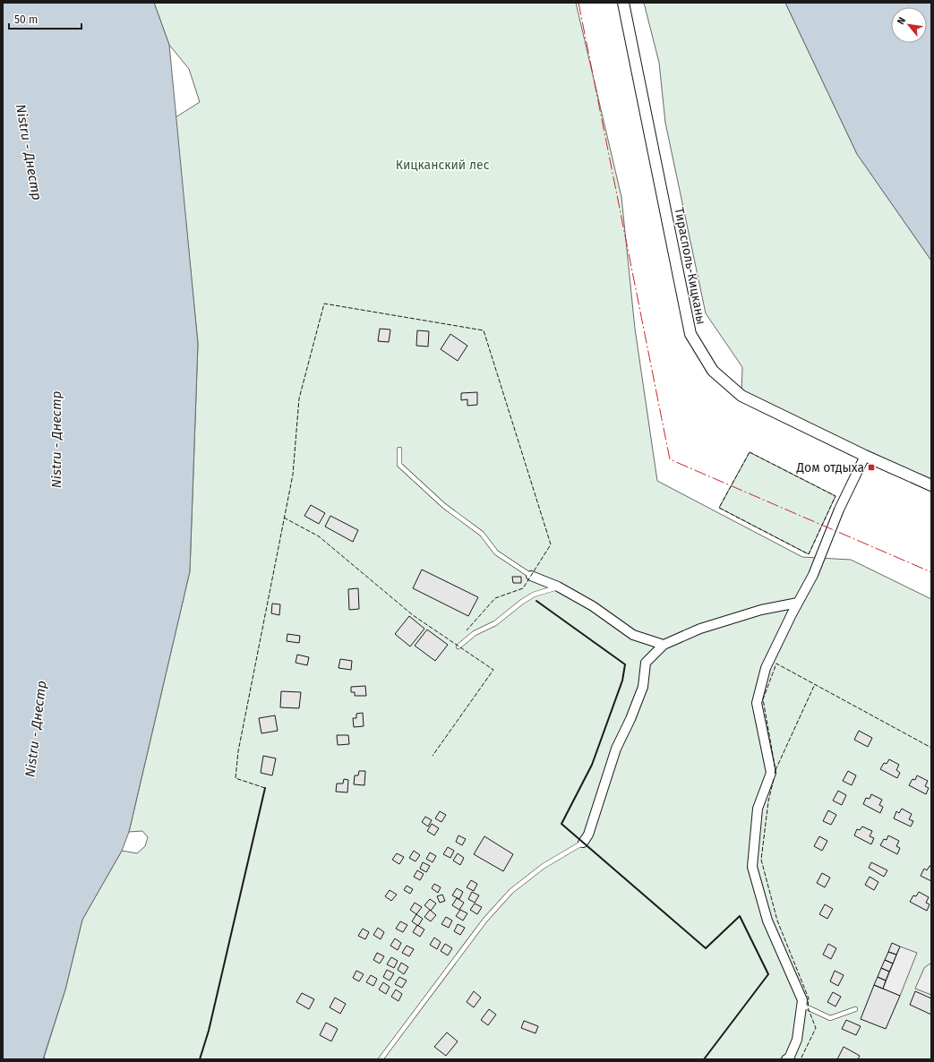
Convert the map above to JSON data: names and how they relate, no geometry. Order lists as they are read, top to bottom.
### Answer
{
  "streets": {
    "street": ["Тирасполь-Кицканы"]
  },
  "water": ["Nistru - Днестр"],
  "parks": ["Кицканский лес"],
  "places": {
    "transit": ["Дом отдыха"]
  },
  "scale_bar": "50 m",
  "north": "top left"
}
